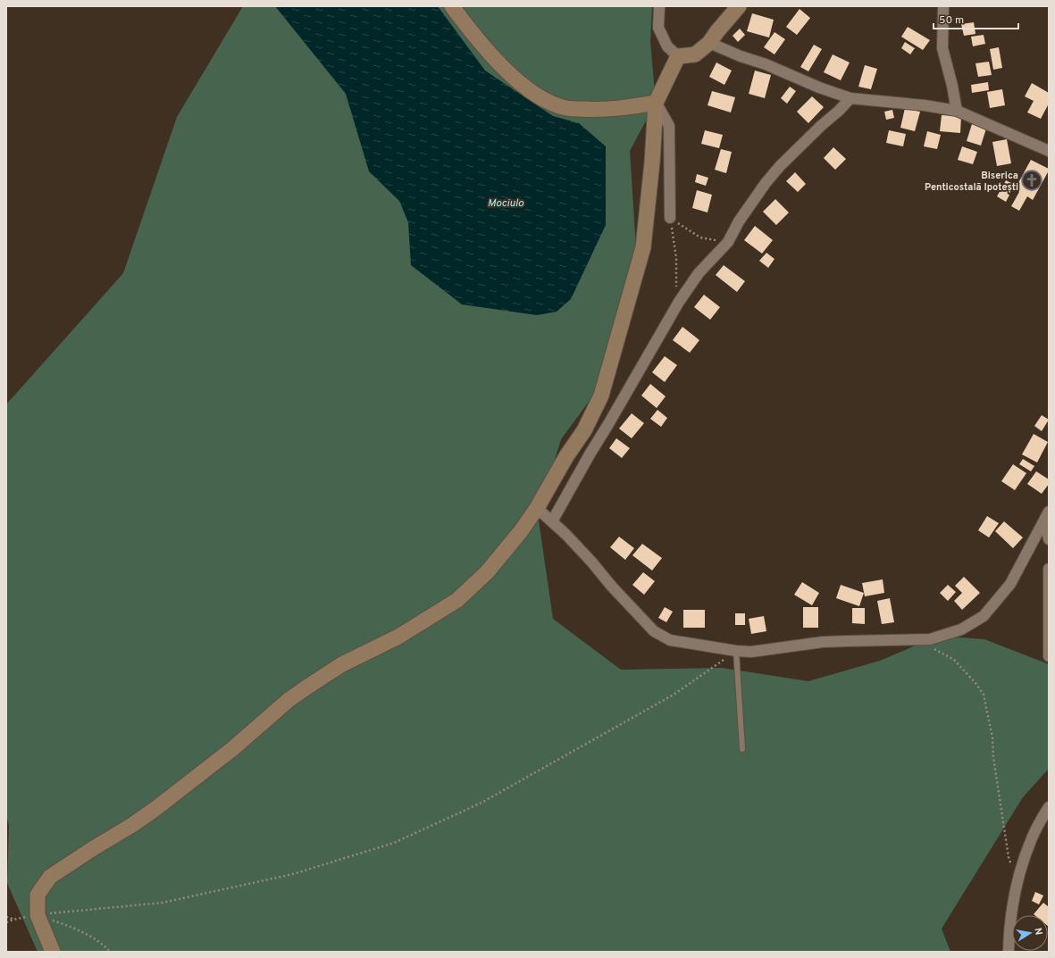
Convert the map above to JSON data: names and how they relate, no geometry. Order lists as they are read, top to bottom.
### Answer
{
  "water": ["Mociulo"],
  "places": {
    "church": ["Biserica Penticostală Ipotești"]
  },
  "scale_bar": "50 m",
  "north": "right"
}
